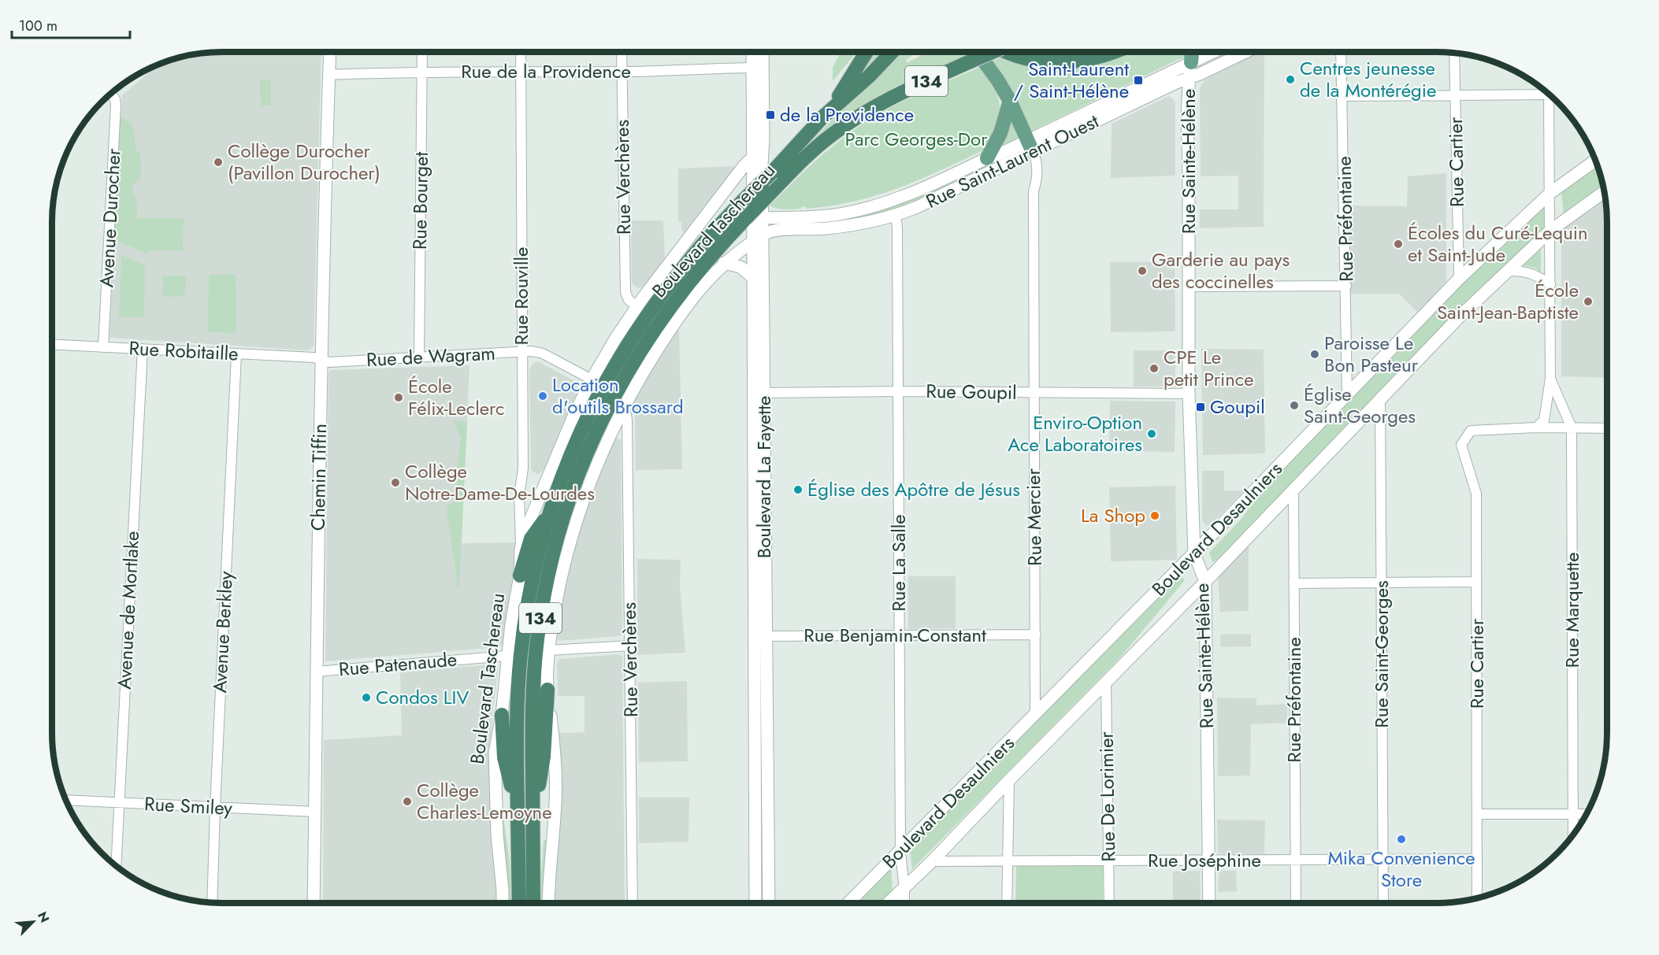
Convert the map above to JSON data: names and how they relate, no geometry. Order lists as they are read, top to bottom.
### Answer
{
  "streets": {
    "highway": ["134", "Boulevard Taschereau"],
    "street": [
      "Rue de la Providence",
      "Rue Saint-Laurent Ouest",
      "Rue Sainte-Hélène",
      "Rue Cartier",
      "Rue Verchères",
      "Rue Bourget",
      "Avenue Durocher",
      "Rue Préfontaine",
      "Rue Rouville",
      "Rue Robitaille",
      "Rue de Wagram",
      "Rue Goupil",
      "Chemin Tiffin",
      "Boulevard La Fayette",
      "Rue Mercier",
      "Boulevard Desaulniers",
      "Rue La Salle",
      "Avenue de Mortlake",
      "Rue Marquette",
      "Avenue Berkley",
      "Rue Benjamin-Constant",
      "Rue Saint-Georges",
      "Rue Patenaude",
      "Rue De Lorimier",
      "Rue Smiley",
      "Rue Joséphine"
    ]
  },
  "crossings": [
    ["Rue de la Providence", "Rue Verchères"],
    ["Rue de la Providence", "Rue Bourget"],
    ["Rue de la Providence", "Rue Rouville"],
    ["Rue de la Providence", "Chemin Tiffin"],
    ["Rue de la Providence", "Boulevard La Fayette"],
    ["Rue Saint-Laurent Ouest", "Rue Sainte-Hélène"],
    ["Rue Saint-Laurent Ouest", "Boulevard Taschereau"],
    ["Rue Saint-Laurent Ouest", "Boulevard La Fayette"],
    ["Rue Saint-Laurent Ouest", "Rue Mercier"],
    ["Rue Saint-Laurent Ouest", "Rue La Salle"],
    ["Rue Sainte-Hélène", "Rue Goupil"],
    ["Rue Sainte-Hélène", "Boulevard Desaulniers"],
    ["Rue Sainte-Hélène", "Rue Joséphine"],
    ["Rue Cartier", "Boulevard Desaulniers"],
    ["Rue Cartier", "Rue Marquette"],
    ["Rue Cartier", "Rue Joséphine"],
    ["Rue Verchères", "Boulevard Taschereau"],
    ["Rue Bourget", "Rue de Wagram"],
    ["Avenue Durocher", "Rue Robitaille"],
    ["Rue Préfontaine", "Boulevard Desaulniers"],
    ["Rue Préfontaine", "Rue Joséphine"],
    ["Boulevard Taschereau", "Rue Rouville"],
    ["Boulevard Taschereau", "Rue de Wagram"],
    ["Boulevard Taschereau", "Boulevard La Fayette"],
    ["Boulevard Taschereau", "Rue Patenaude"],
    ["Rue Rouville", "Rue de Wagram"],
    ["Rue Robitaille", "Rue de Wagram"],
    ["Rue Robitaille", "Chemin Tiffin"],
    ["Rue Robitaille", "Avenue de Mortlake"],
    ["Rue Robitaille", "Avenue Berkley"],
    ["Rue de Wagram", "Chemin Tiffin"],
    ["Rue Goupil", "Boulevard La Fayette"],
    ["Rue Goupil", "Rue Mercier"],
    ["Rue Goupil", "Rue La Salle"],
    ["Chemin Tiffin", "Rue Patenaude"],
    ["Chemin Tiffin", "Rue Smiley"],
    ["Boulevard La Fayette", "Rue Benjamin-Constant"],
    ["Rue Mercier", "Boulevard Desaulniers"],
    ["Rue Mercier", "Rue Benjamin-Constant"],
    ["Boulevard Desaulniers", "Rue La Salle"],
    ["Boulevard Desaulniers", "Rue Marquette"],
    ["Boulevard Desaulniers", "Rue Saint-Georges"],
    ["Boulevard Desaulniers", "Rue De Lorimier"],
    ["Boulevard Desaulniers", "Rue Joséphine"],
    ["Rue La Salle", "Rue Benjamin-Constant"],
    ["Avenue de Mortlake", "Rue Smiley"],
    ["Avenue Berkley", "Rue Smiley"],
    ["Rue Saint-Georges", "Rue Joséphine"],
    ["Rue De Lorimier", "Rue Joséphine"]
  ],
  "parks": ["Parc Georges-Dor"],
  "places": {
    "other": [
      "Centres jeunesse de la Montérégie",
      "Collège Durocher (Pavillon Durocher)",
      "Écoles du Curé-Lequin et Saint-Jude",
      "Garderie au pays des coccinelles",
      "École Saint-Jean-Baptiste",
      "Paroisse Le Bon Pasteur",
      "CPE Le petit Prince",
      "Location d'outils Brossard",
      "École Félix-Leclerc",
      "Église Saint-Georges",
      "Enviro-Option Ace Laboratoires",
      "Collège Notre-Dame-De-Lourdes",
      "Église des Apôtre de Jésus",
      "La Shop",
      "Condos LIV",
      "Collège Charles-Lemoyne",
      "Mika Convenience Store"
    ],
    "transit": ["Saint-Laurent / Saint-Hélène", "de la Providence", "Goupil"]
  },
  "scale_bar": "100 m",
  "north": "top right"
}
